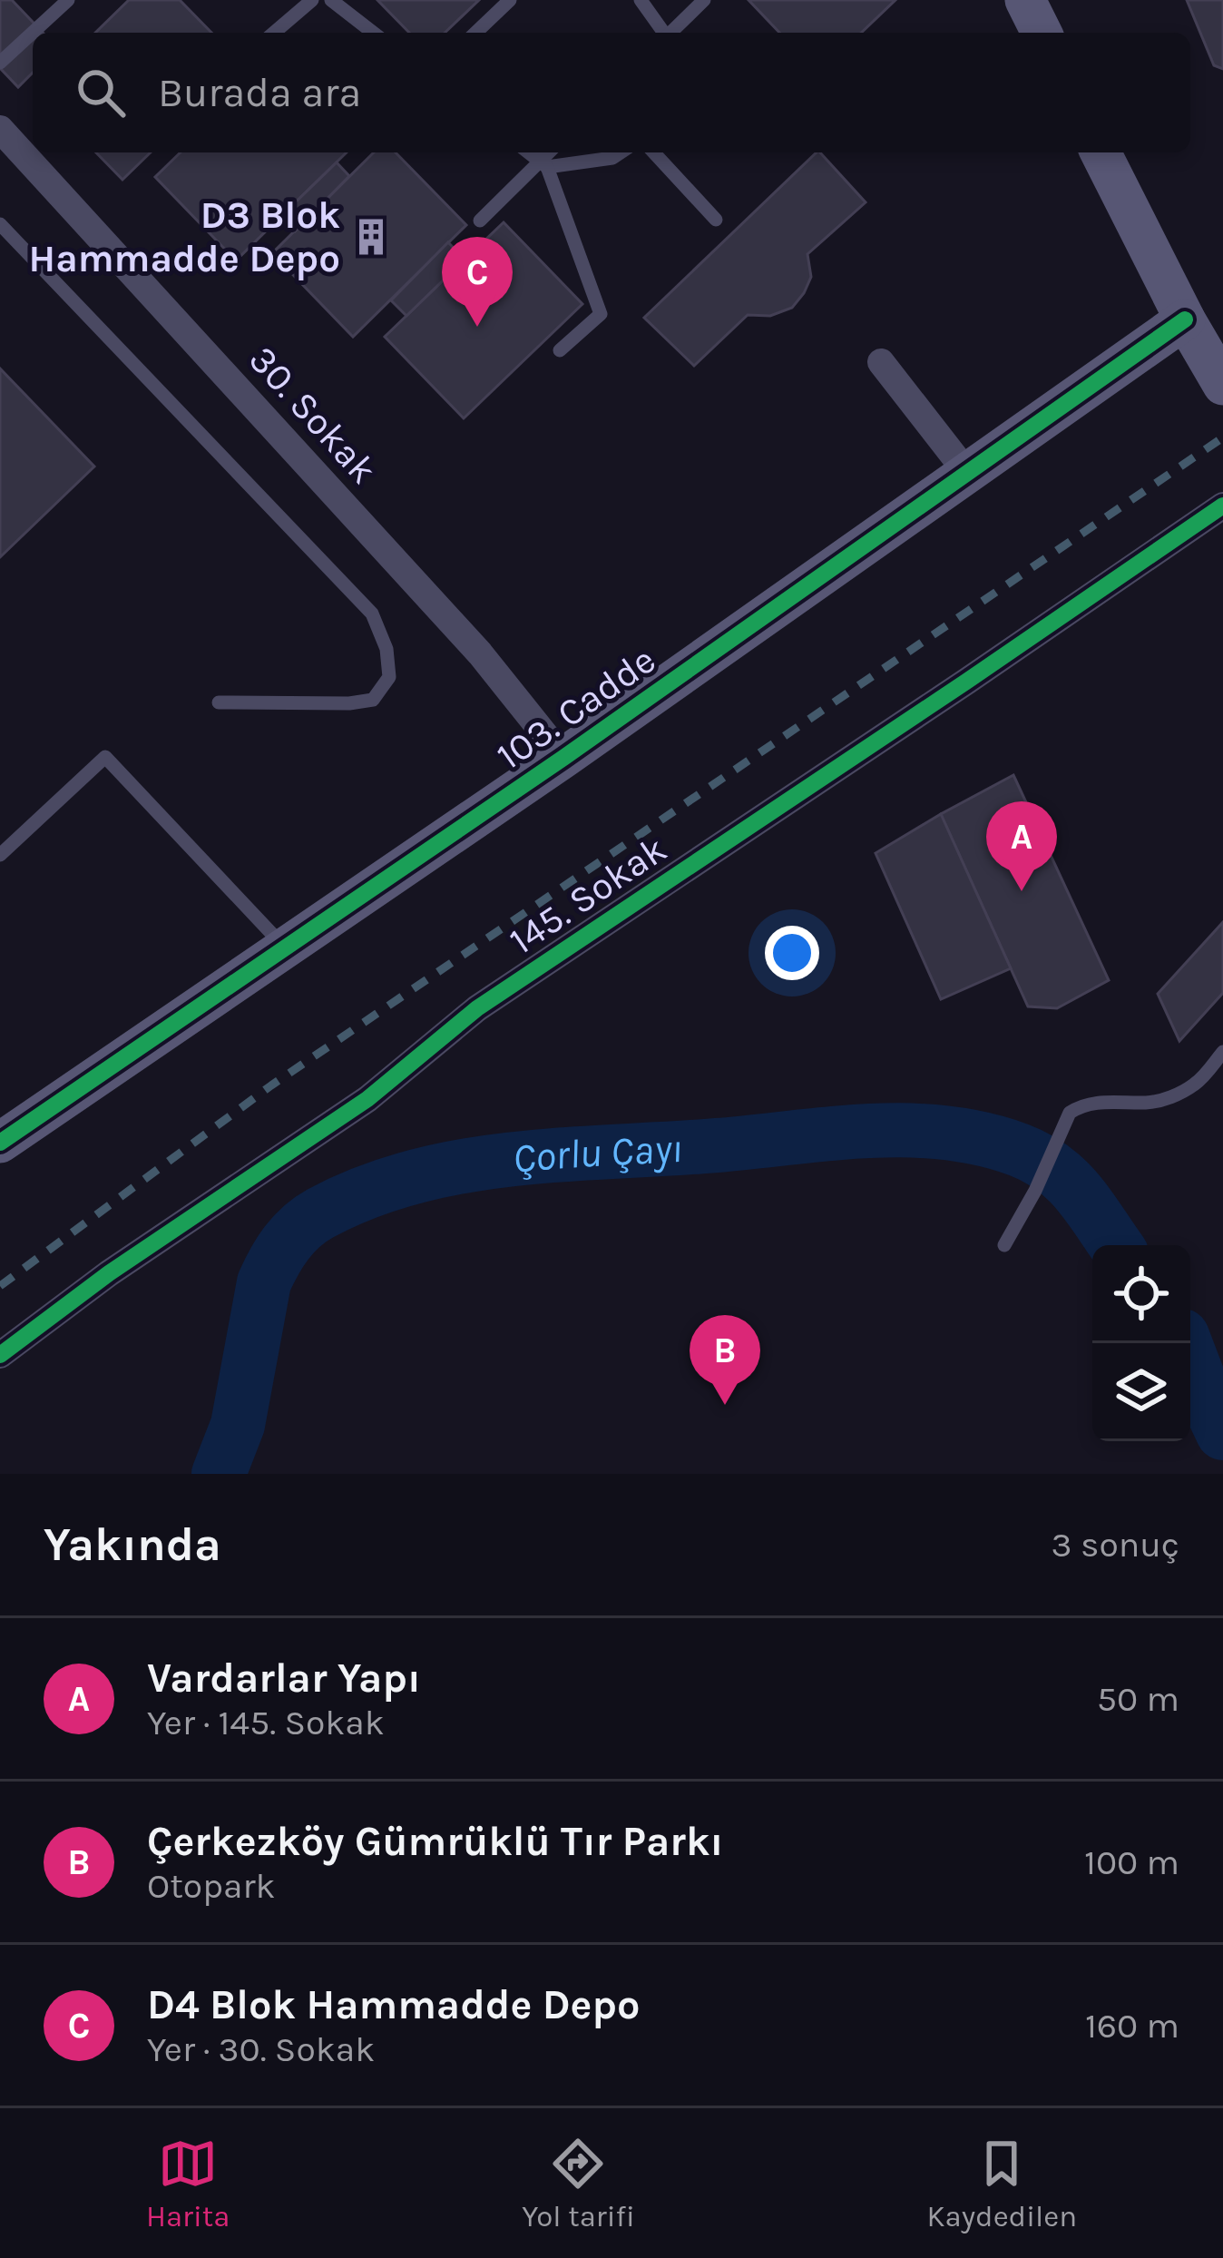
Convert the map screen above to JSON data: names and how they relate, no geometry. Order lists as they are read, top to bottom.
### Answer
{
  "streets": {
    "street": ["30. Sokak", "103. Cadde", "145. Sokak"]
  },
  "crossings": [
    ["30. Sokak", "103. Cadde"]
  ],
  "water": ["Çorlu Çayı"],
  "places": {
    "building": ["D3 Blok Hammadde Depo"]
  },
  "page": {
    "search": "Burada ara",
    "pins": ["C", "A", "B"],
    "heading": ["Yakında", "3 sonuç"],
    "list": [
      {
        "mark": "A",
        "name": "Vardarlar Yapı",
        "note": "Yer · 145. Sokak",
        "value": "50 m"
      },
      {
        "mark": "B",
        "name": "Çerkezköy Gümrüklü Tır Parkı",
        "note": "Otopark",
        "value": "100 m"
      },
      {
        "mark": "C",
        "name": "D4 Blok Hammadde Depo",
        "note": "Yer · 30. Sokak",
        "value": "160 m"
      }
    ],
    "nav": ["Harita", "Yol tarifi", "Kaydedilen"]
  }
}
